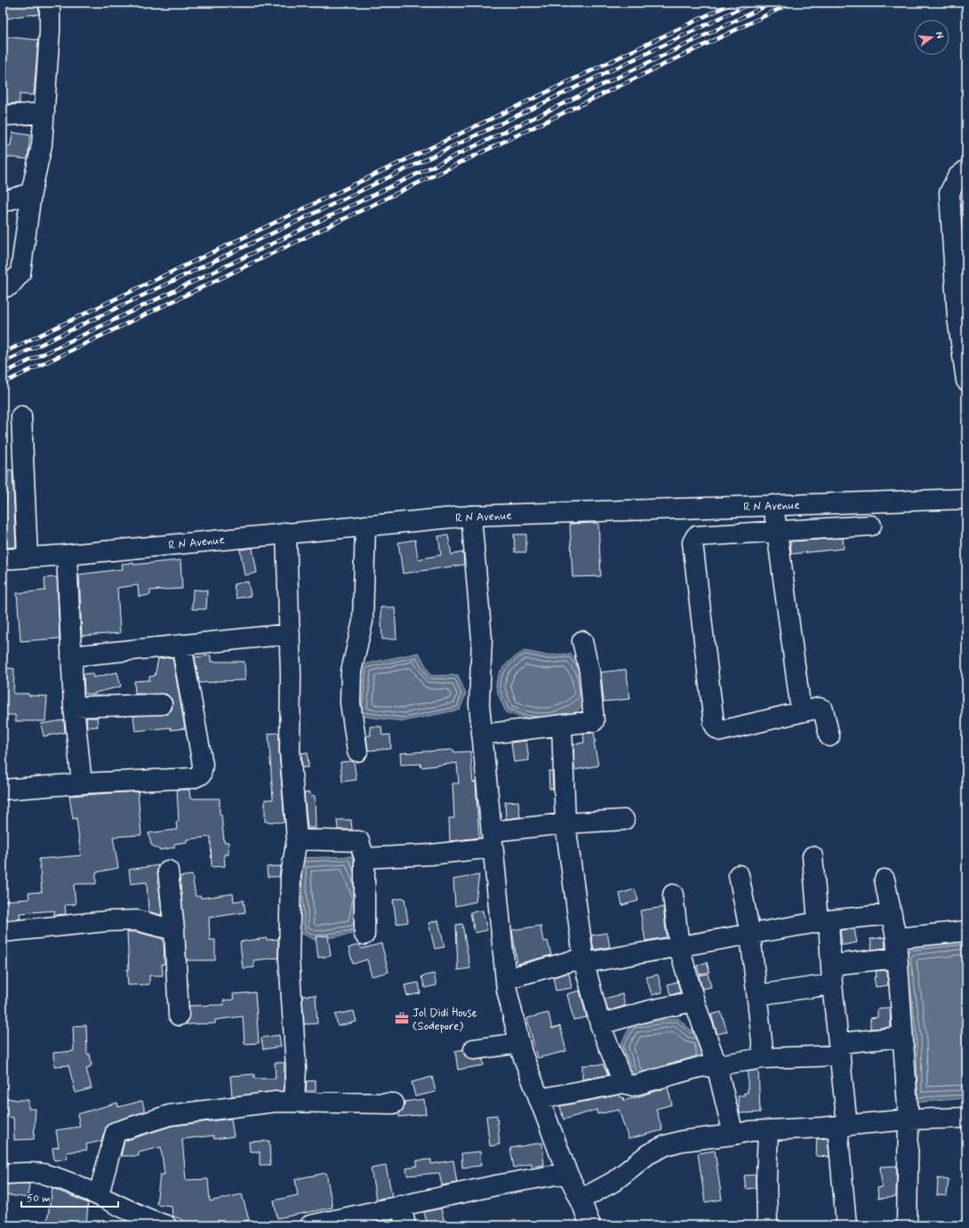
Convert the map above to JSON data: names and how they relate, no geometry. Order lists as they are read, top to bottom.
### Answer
{
  "streets": {
    "street": ["R N Avenue"]
  },
  "places": {
    "office": ["Jol Didi House (Sodepore)"]
  },
  "scale_bar": "50 m",
  "north": "right"
}
